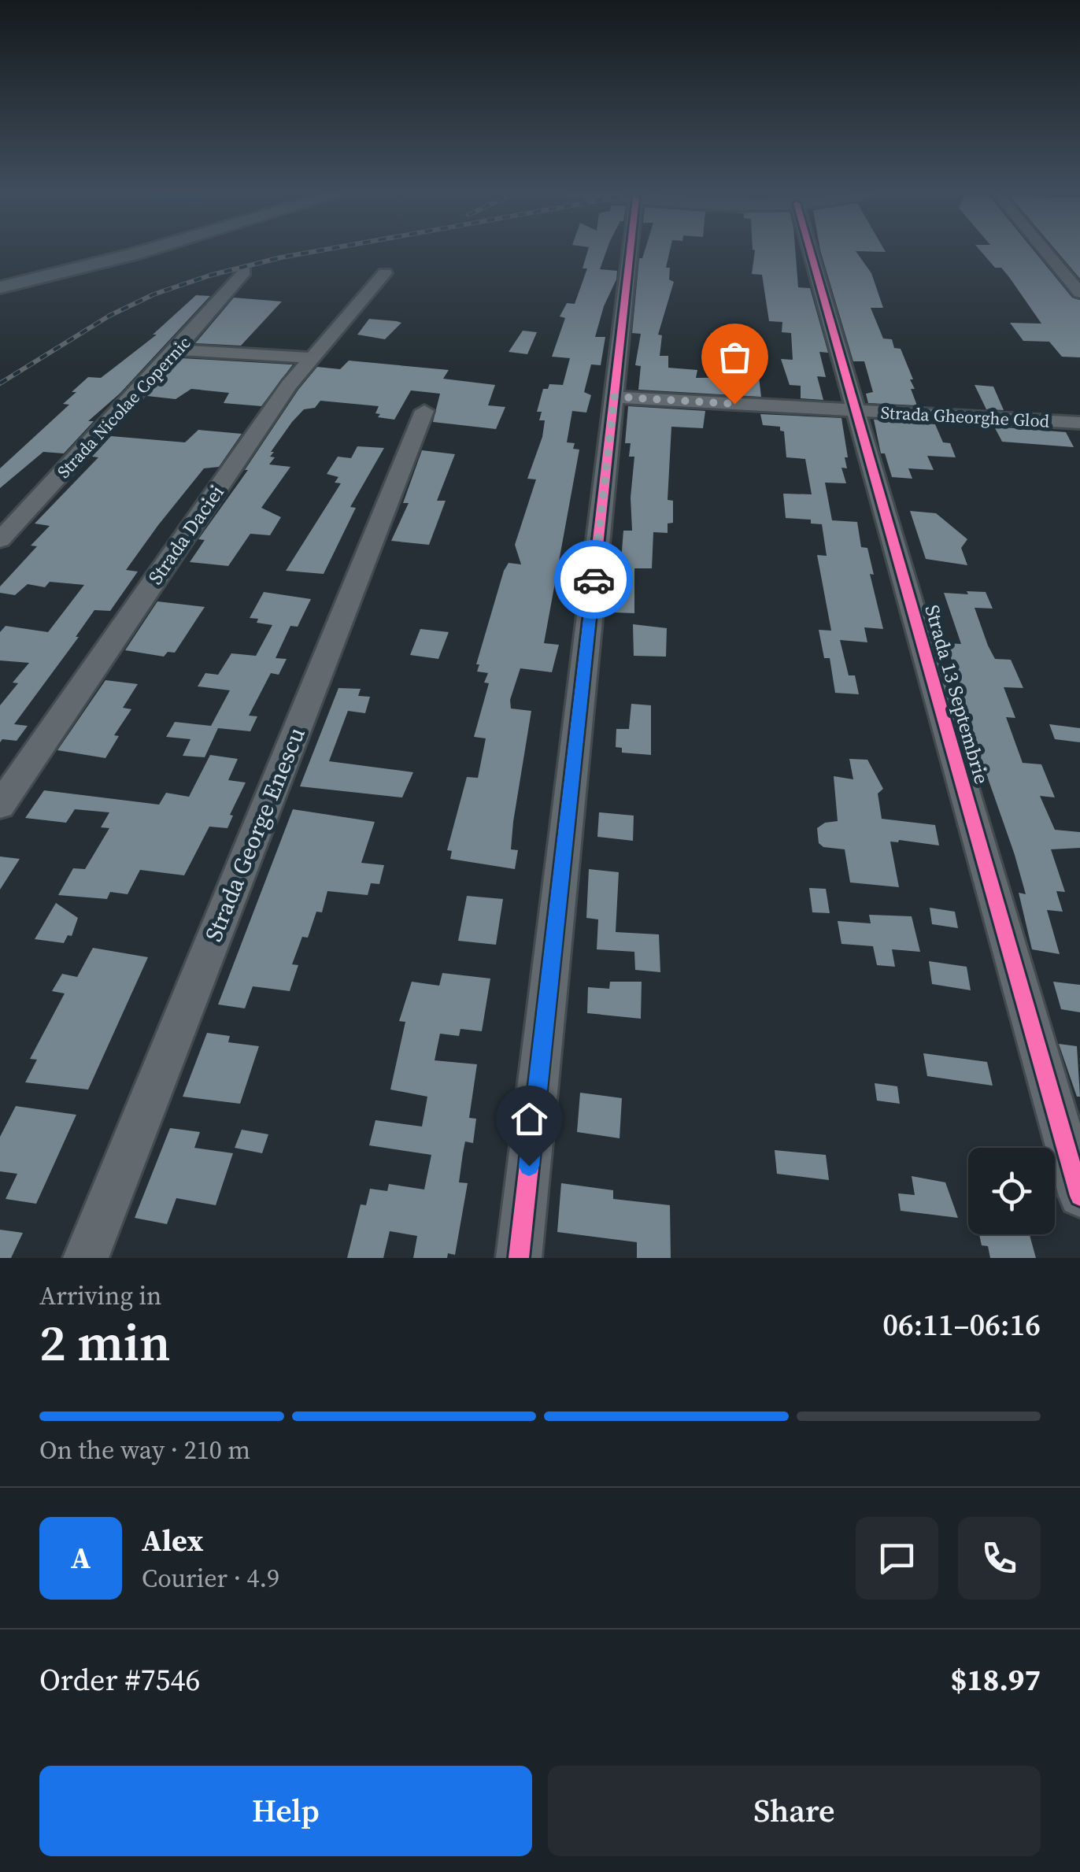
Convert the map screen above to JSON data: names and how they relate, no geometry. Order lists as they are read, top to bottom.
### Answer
{
  "streets": {
    "street": [
      "Strada Nicolae Copernic",
      "Strada Gheorghe Glod",
      "Strada Daciei",
      "Strada 13 Septembrie",
      "Strada George Enescu"
    ]
  },
  "crossings": [
    ["Strada Gheorghe Glod", "Strada 13 Septembrie"]
  ],
  "page": {
    "heading": ["2 min", "Arriving in", "06:11–06:16"],
    "panel": [
      "Alex",
      "Courier · 4.9",
      "Order #7546",
      "$18.97"
    ],
    "bar": "On the way · 210 m",
    "round": "A",
    "buttons": ["Help", "Share"]
  }
}
